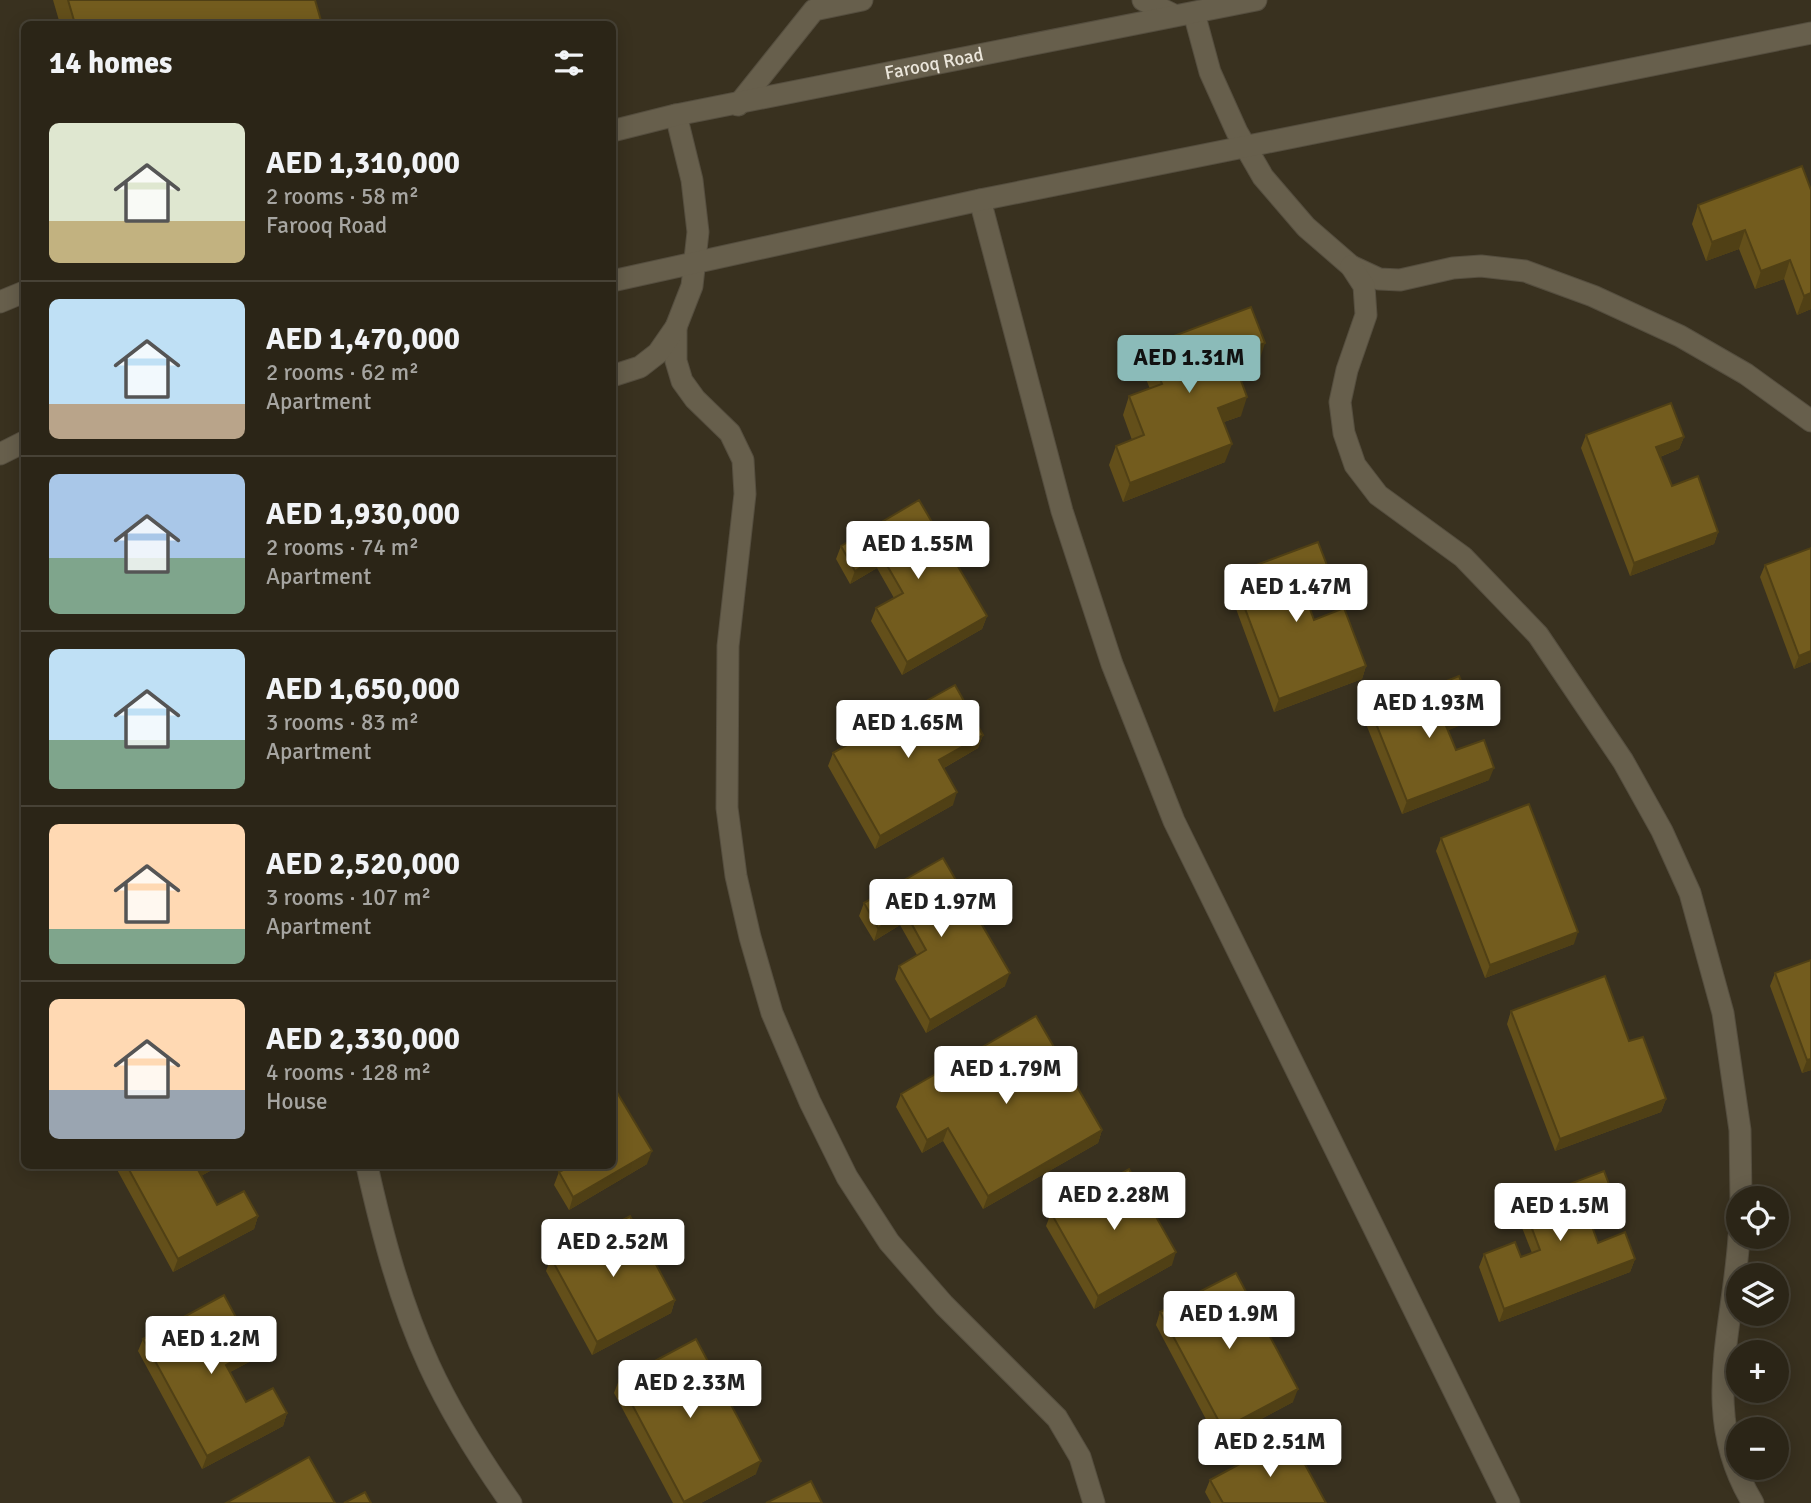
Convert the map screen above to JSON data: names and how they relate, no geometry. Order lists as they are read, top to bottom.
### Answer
{
  "streets": {
    "street": ["Farooq Road"]
  },
  "page": {
    "heading": "14 homes",
    "list": [
      {
        "name": "AED 1,310,000",
        "note": "2 rooms · 58 m² · Farooq Road"
      },
      {
        "name": "AED 1,470,000",
        "note": "2 rooms · 62 m² · Apartment"
      },
      {
        "name": "AED 1,930,000",
        "note": "2 rooms · 74 m² · Apartment"
      },
      {
        "name": "AED 1,650,000",
        "note": "3 rooms · 83 m² · Apartment"
      },
      {
        "name": "AED 2,520,000",
        "note": "3 rooms · 107 m² · Apartment"
      },
      {
        "name": "AED 2,330,000",
        "note": "4 rooms · 128 m² · House"
      }
    ],
    "price": [
      "AED 1.31M",
      "AED 1.55M",
      "AED 1.47M",
      "AED 1.93M",
      "AED 1.65M",
      "AED 1.97M",
      "AED 1.79M",
      "AED 2.28M",
      "AED 1.5M",
      "AED 2.52M",
      "AED 1.9M",
      "AED 1.2M",
      "AED 2.33M",
      "AED 2.51M"
    ],
    "map_buttons": ["+", "−"]
  }
}
